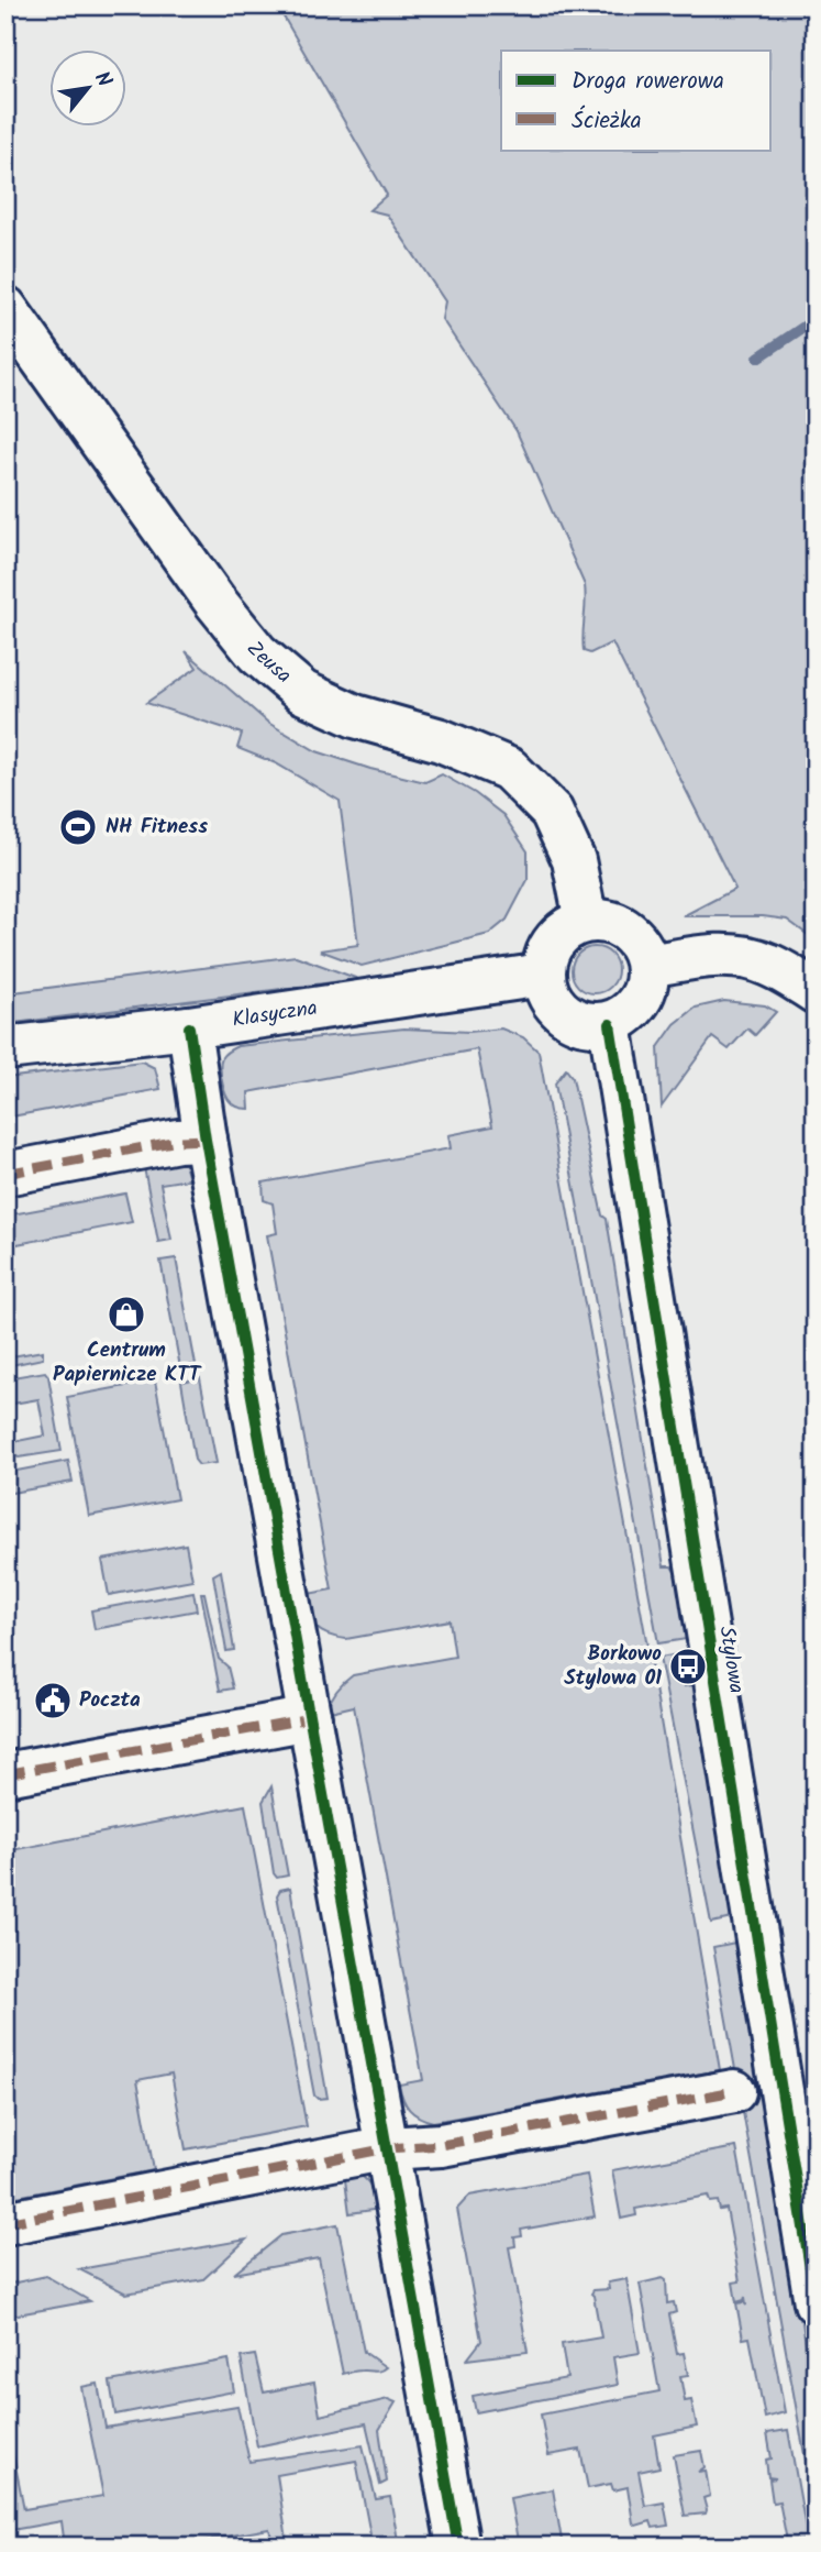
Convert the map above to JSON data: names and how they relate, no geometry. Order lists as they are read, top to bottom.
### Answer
{
  "streets": {
    "street": ["Zeusa", "Klasyczna", "Stylowa"]
  },
  "crossings": [
    ["Zeusa", "Klasyczna"],
    ["Zeusa", "Stylowa"],
    ["Klasyczna", "Stylowa"]
  ],
  "places": {
    "sports": ["NH Fitness"],
    "shop": ["Centrum Papiernicze KTT"],
    "bus stop": ["Borkowo Stylowa 01"],
    "public building": ["Poczta"]
  },
  "legend": ["Droga rowerowa", "Ścieżka"],
  "north": "top right"
}
